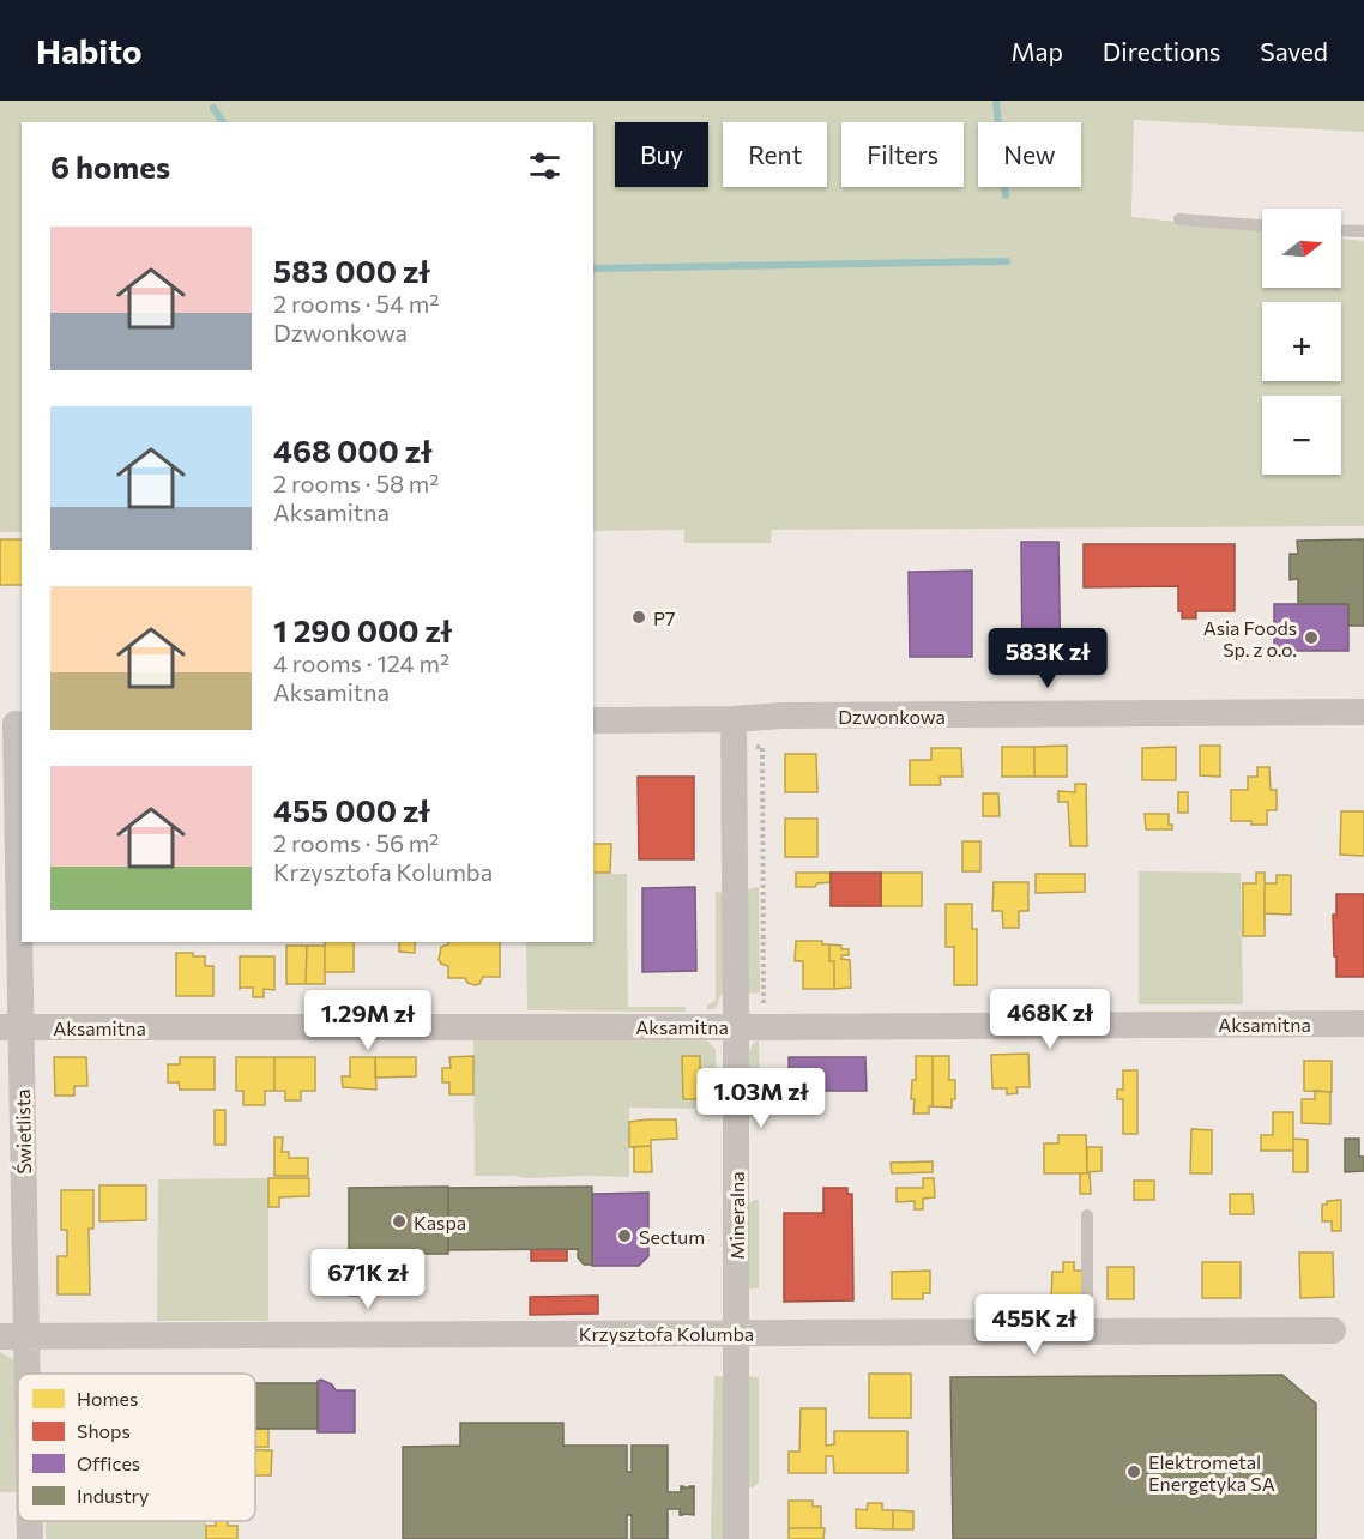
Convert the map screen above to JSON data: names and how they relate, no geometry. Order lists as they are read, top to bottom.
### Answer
{
  "streets": {
    "street": [
      "Dzwonkowa",
      "Aksamitna",
      "Świetlista",
      "Mineralna",
      "Krzysztofa Kolumba"
    ]
  },
  "crossings": [
    ["Dzwonkowa", "Mineralna"],
    ["Aksamitna", "Świetlista"],
    ["Aksamitna", "Mineralna"],
    ["Świetlista", "Krzysztofa Kolumba"],
    ["Mineralna", "Krzysztofa Kolumba"]
  ],
  "places": [
    "P7",
    "Asia Foods Sp. z o.o.",
    "Kaspa",
    "Sectum",
    "Elektrometal Energetyka SA"
  ],
  "legend": [
    "Homes",
    "Shops",
    "Offices",
    "Industry"
  ],
  "north": "right",
  "page": {
    "header": "Habito",
    "nav": ["Map", "Directions", "Saved"],
    "chip": [
      "Buy",
      "Rent",
      "Filters",
      "New"
    ],
    "heading": "6 homes",
    "map_buttons": ["+", "−"],
    "list": [
      {
        "name": "583 000 zł",
        "note": "2 rooms · 54 m² · Dzwonkowa"
      },
      {
        "name": "468 000 zł",
        "note": "2 rooms · 58 m² · Aksamitna"
      },
      {
        "name": "1 290 000 zł",
        "note": "4 rooms · 124 m² · Aksamitna"
      },
      {
        "name": "455 000 zł",
        "note": "2 rooms · 56 m² · Krzysztofa Kolumba"
      }
    ],
    "price": [
      "583K zł",
      "468K zł",
      "1.29M zł",
      "1.03M zł",
      "671K zł",
      "455K zł"
    ]
  }
}
